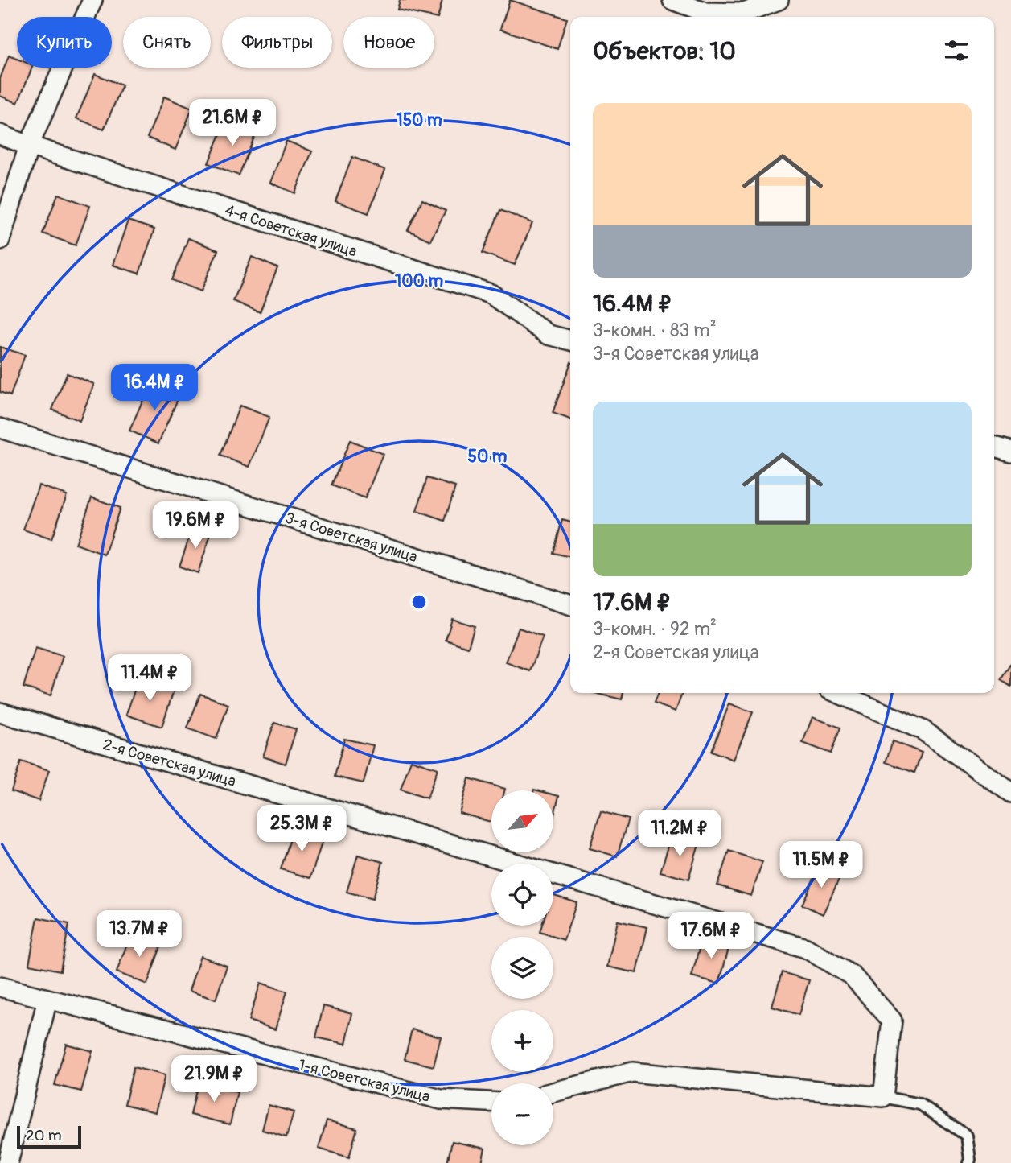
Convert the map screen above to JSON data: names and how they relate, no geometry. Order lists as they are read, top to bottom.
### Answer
{
  "streets": {
    "street": [
      "4-я Советская улица",
      "3-я Советская улица",
      "2-я Советская улица",
      "1-я Советская улица"
    ]
  },
  "scale_bar": "20 m",
  "north": "top right",
  "page": {
    "chip": [
      "Купить",
      "Снять",
      "Фильтры",
      "Новое"
    ],
    "heading": "Объектов: 10",
    "list": [
      {
        "name": "16.4M ₽",
        "note": "3-комн. · 83 m² · 3-я Советская улица"
      },
      {
        "name": "17.6M ₽",
        "note": "3-комн. · 92 m² · 2-я Советская улица"
      }
    ],
    "price": [
      "21.6M ₽",
      "16.4M ₽",
      "19.6M ₽",
      "11.4M ₽",
      "25.3M ₽",
      "11.2M ₽",
      "11.5M ₽",
      "13.7M ₽",
      "17.6M ₽",
      "21.9M ₽"
    ],
    "map_buttons": ["+", "−"],
    "scale": "20 m"
  },
  "rings": ["150 m", "100 m", "50 m"]
}
